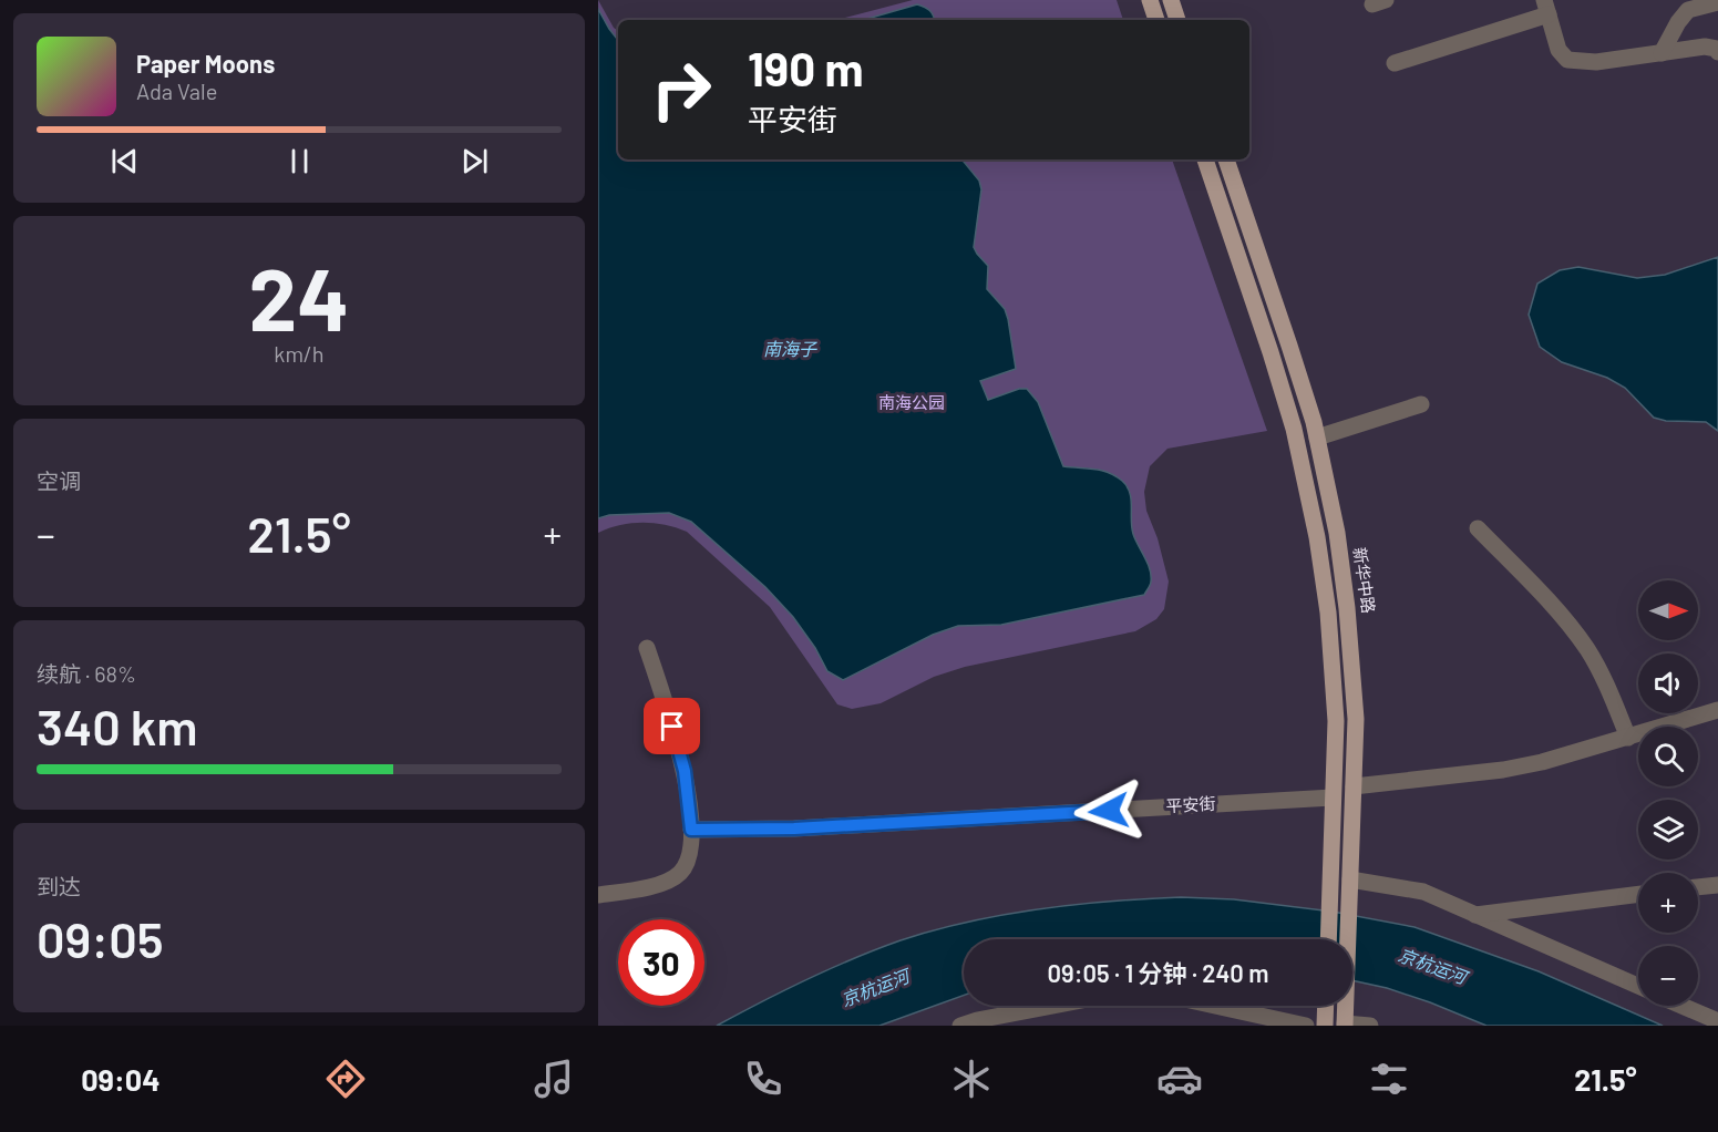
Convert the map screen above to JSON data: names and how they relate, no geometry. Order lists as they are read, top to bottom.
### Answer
{
  "streets": {
    "main road": ["新华中路"],
    "street": ["平安街"]
  },
  "water": ["南海子", "京杭运河"],
  "parks": ["南海公园"],
  "north": "right",
  "page": {
    "turn": ["190 m", "平安街"],
    "song": ["Paper Moons", "Ada Vale"],
    "tile": [
      ["24", "km/h"],
      "空调",
      ["续航 · 68%", "340 km"],
      ["到达", "09:05"]
    ],
    "heat": ["−", "21.5°", "+"],
    "map_buttons": ["+", "−"],
    "limit": "30",
    "trip": "09:05 · 1 分钟 · 240 m",
    "tabs": ["09:04", "21.5°"]
  }
}
